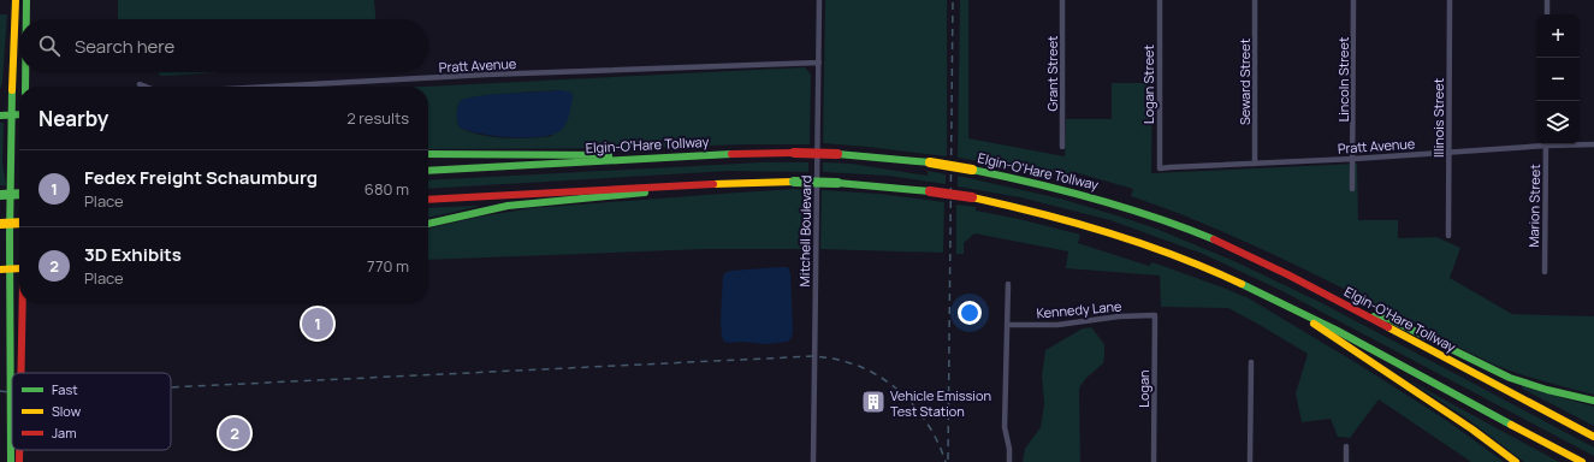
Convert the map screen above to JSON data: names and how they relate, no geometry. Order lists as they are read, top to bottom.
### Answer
{
  "streets": {
    "main road": ["Elgin-O'Hare Tollway"],
    "street": [
      "Pratt Avenue",
      "Grant Street",
      "Lincoln Street",
      "Seward Street",
      "Logan Street",
      "Illinois Street",
      "Marion Street",
      "Mitchell Boulevard",
      "Kennedy Lane",
      "Logan"
    ]
  },
  "crossings": [
    ["Pratt Avenue", "Lincoln Street"],
    ["Pratt Avenue", "Seward Street"],
    ["Pratt Avenue", "Logan Street"],
    ["Pratt Avenue", "Illinois Street"],
    ["Pratt Avenue", "Mitchell Boulevard"],
    ["Kennedy Lane", "Logan"]
  ],
  "places": {
    "building": ["Vehicle Emission Test Station"]
  },
  "legend": ["Fast", "Slow", "Jam"],
  "page": {
    "map_buttons": ["+", "−"],
    "search": "Search here",
    "heading": ["Nearby", "2 results"],
    "list": [
      {
        "mark": "1",
        "name": "Fedex Freight Schaumburg",
        "note": "Place",
        "value": "680 m"
      },
      {
        "mark": "2",
        "name": "3D Exhibits",
        "note": "Place",
        "value": "770 m"
      }
    ],
    "pins": ["1", "2"]
  }
}
